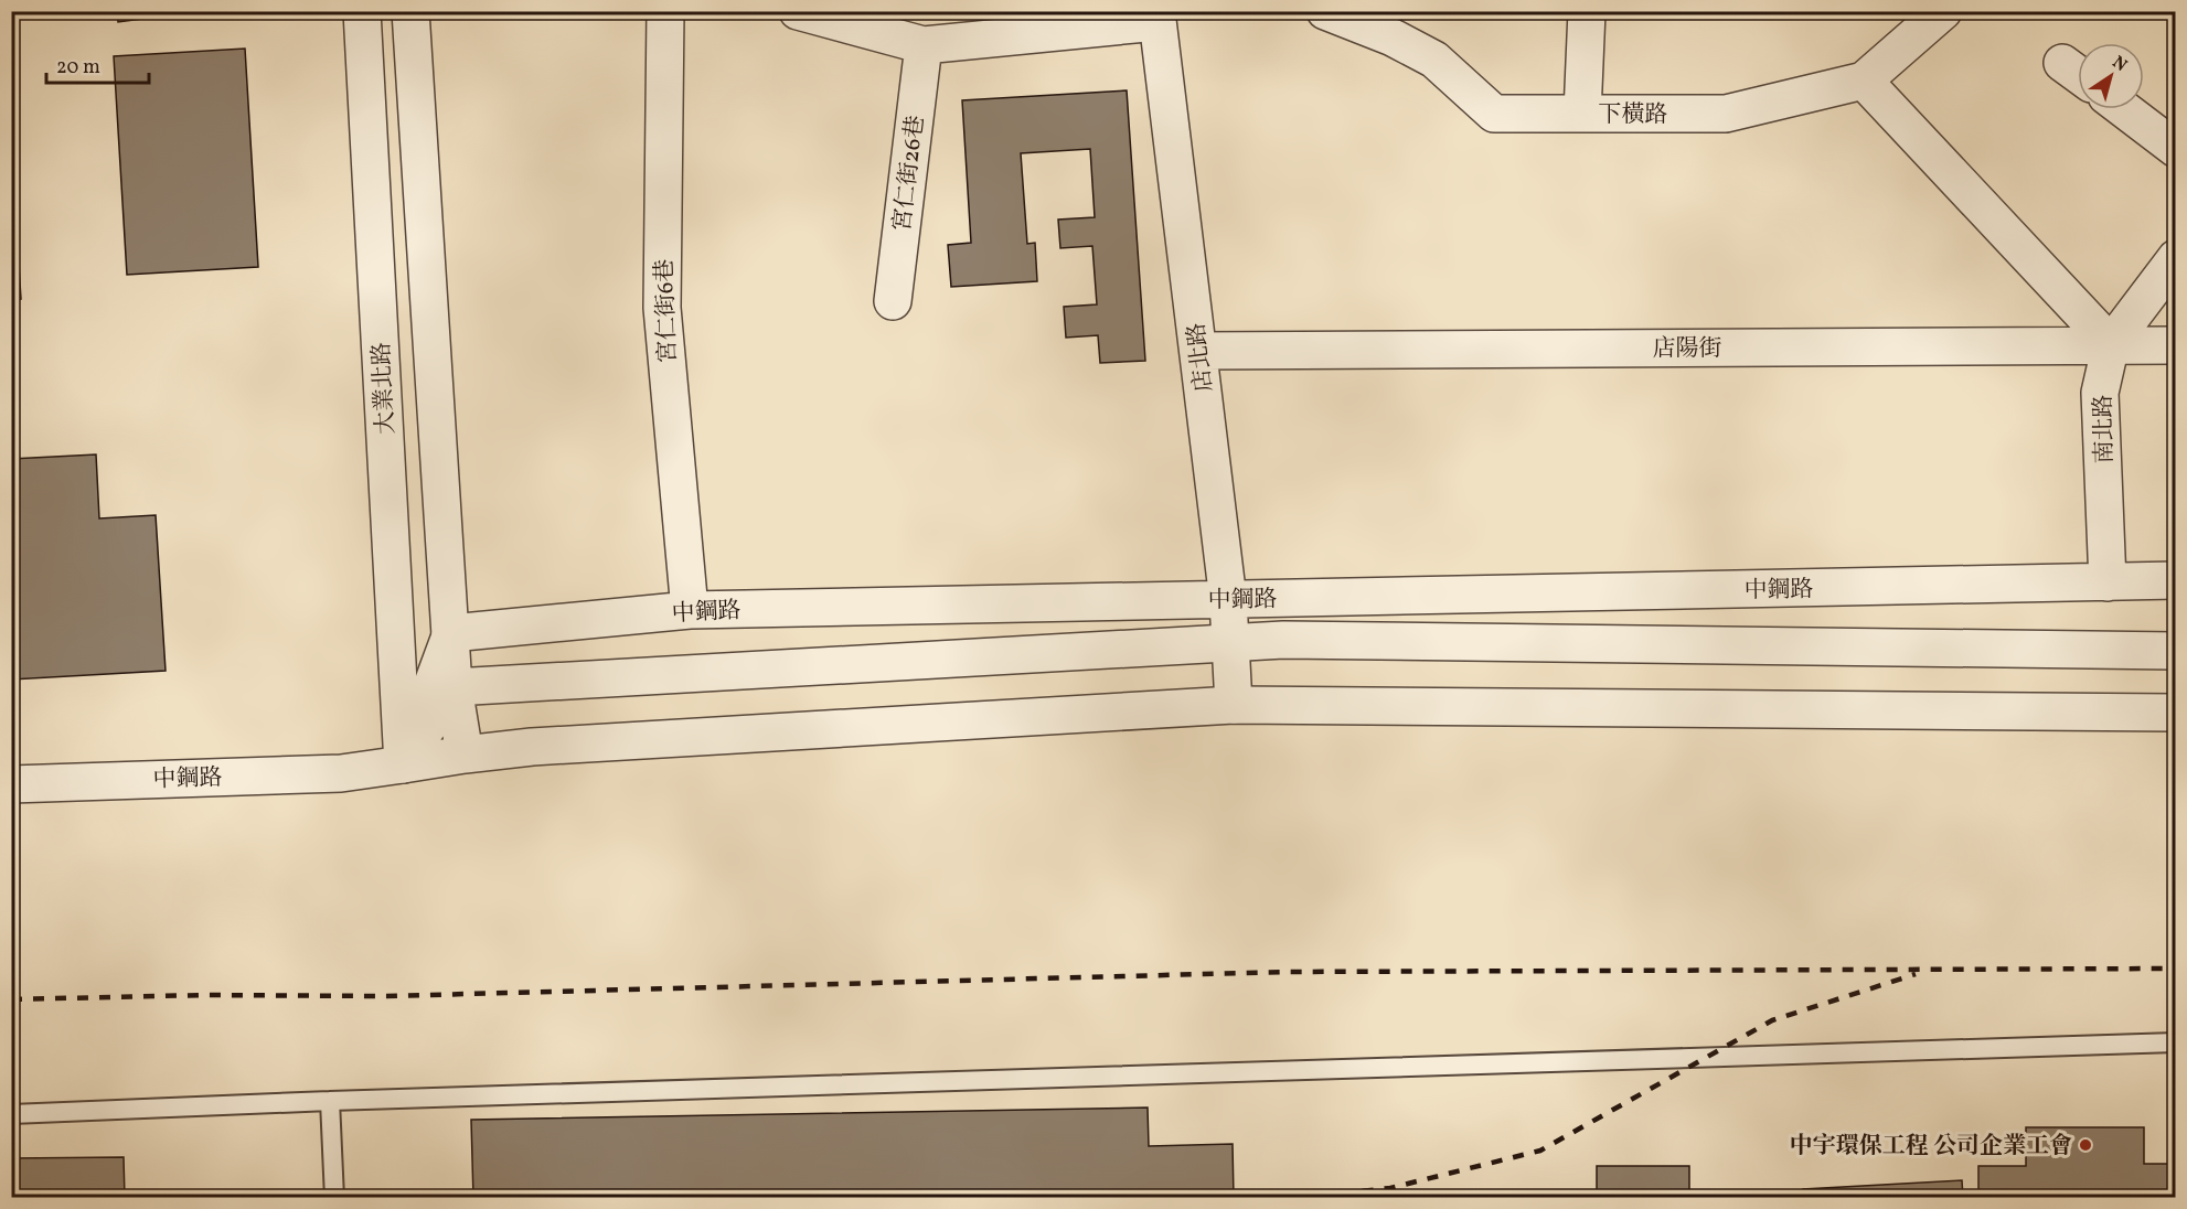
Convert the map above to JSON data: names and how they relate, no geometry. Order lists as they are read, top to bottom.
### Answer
{
  "streets": {
    "street": [
      "下橫路",
      "宮仁街26巷",
      "宮仁街6巷",
      "店陽街",
      "店北路",
      "大業北路",
      "南北路",
      "中鋼路"
    ]
  },
  "crossings": [
    ["宮仁街6巷", "中鋼路"],
    ["店陽街", "店北路"],
    ["店陽街", "南北路"],
    ["店北路", "中鋼路"],
    ["大業北路", "中鋼路"],
    ["南北路", "中鋼路"]
  ],
  "places": ["中宇環保工程 公司企業工會"],
  "scale_bar": "20 m",
  "north": "top right"
}
